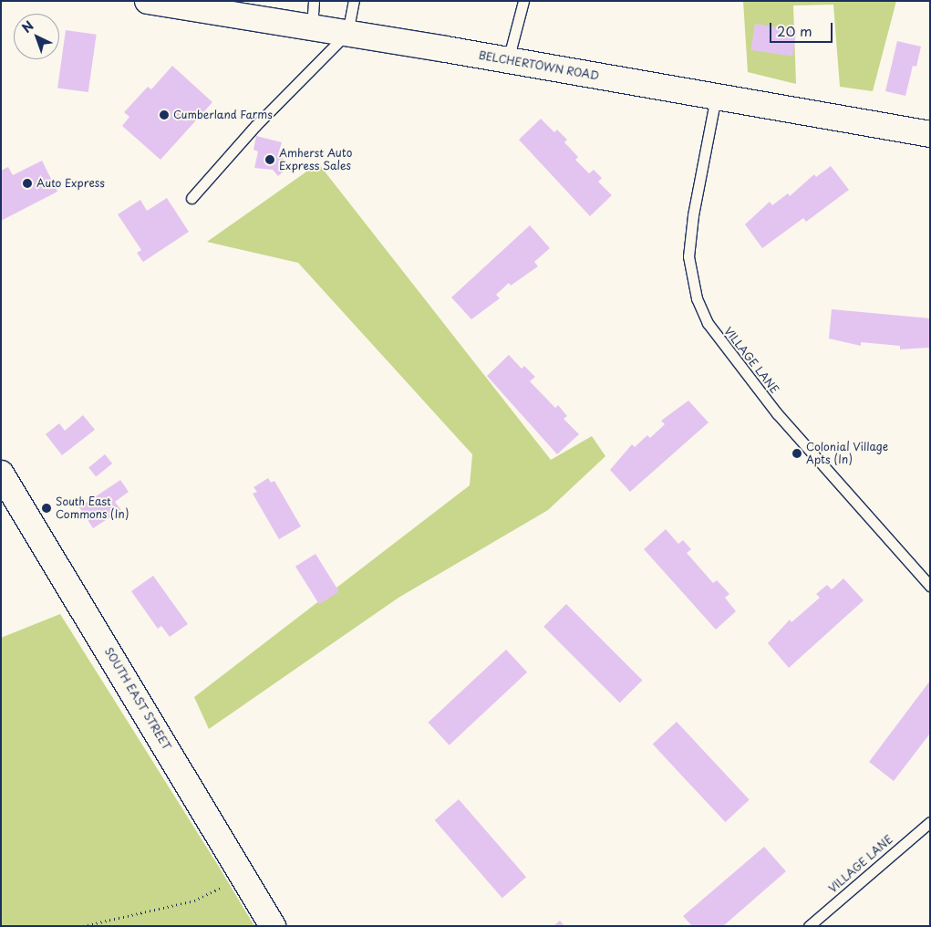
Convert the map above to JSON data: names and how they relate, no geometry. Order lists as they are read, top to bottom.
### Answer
{
  "streets": {
    "main road": ["BELCHERTOWN ROAD", "SOUTH EAST STREET"],
    "lane": ["VILLAGE LANE"]
  },
  "crossings": [
    ["BELCHERTOWN ROAD", "VILLAGE LANE"]
  ],
  "places": [
    "Cumberland Farms",
    "Amherst Auto Express Sales",
    "Auto Express",
    "Colonial Village Apts (In)",
    "South East Commons (In)"
  ],
  "scale_bar": "20 m",
  "north": "top left"
}
